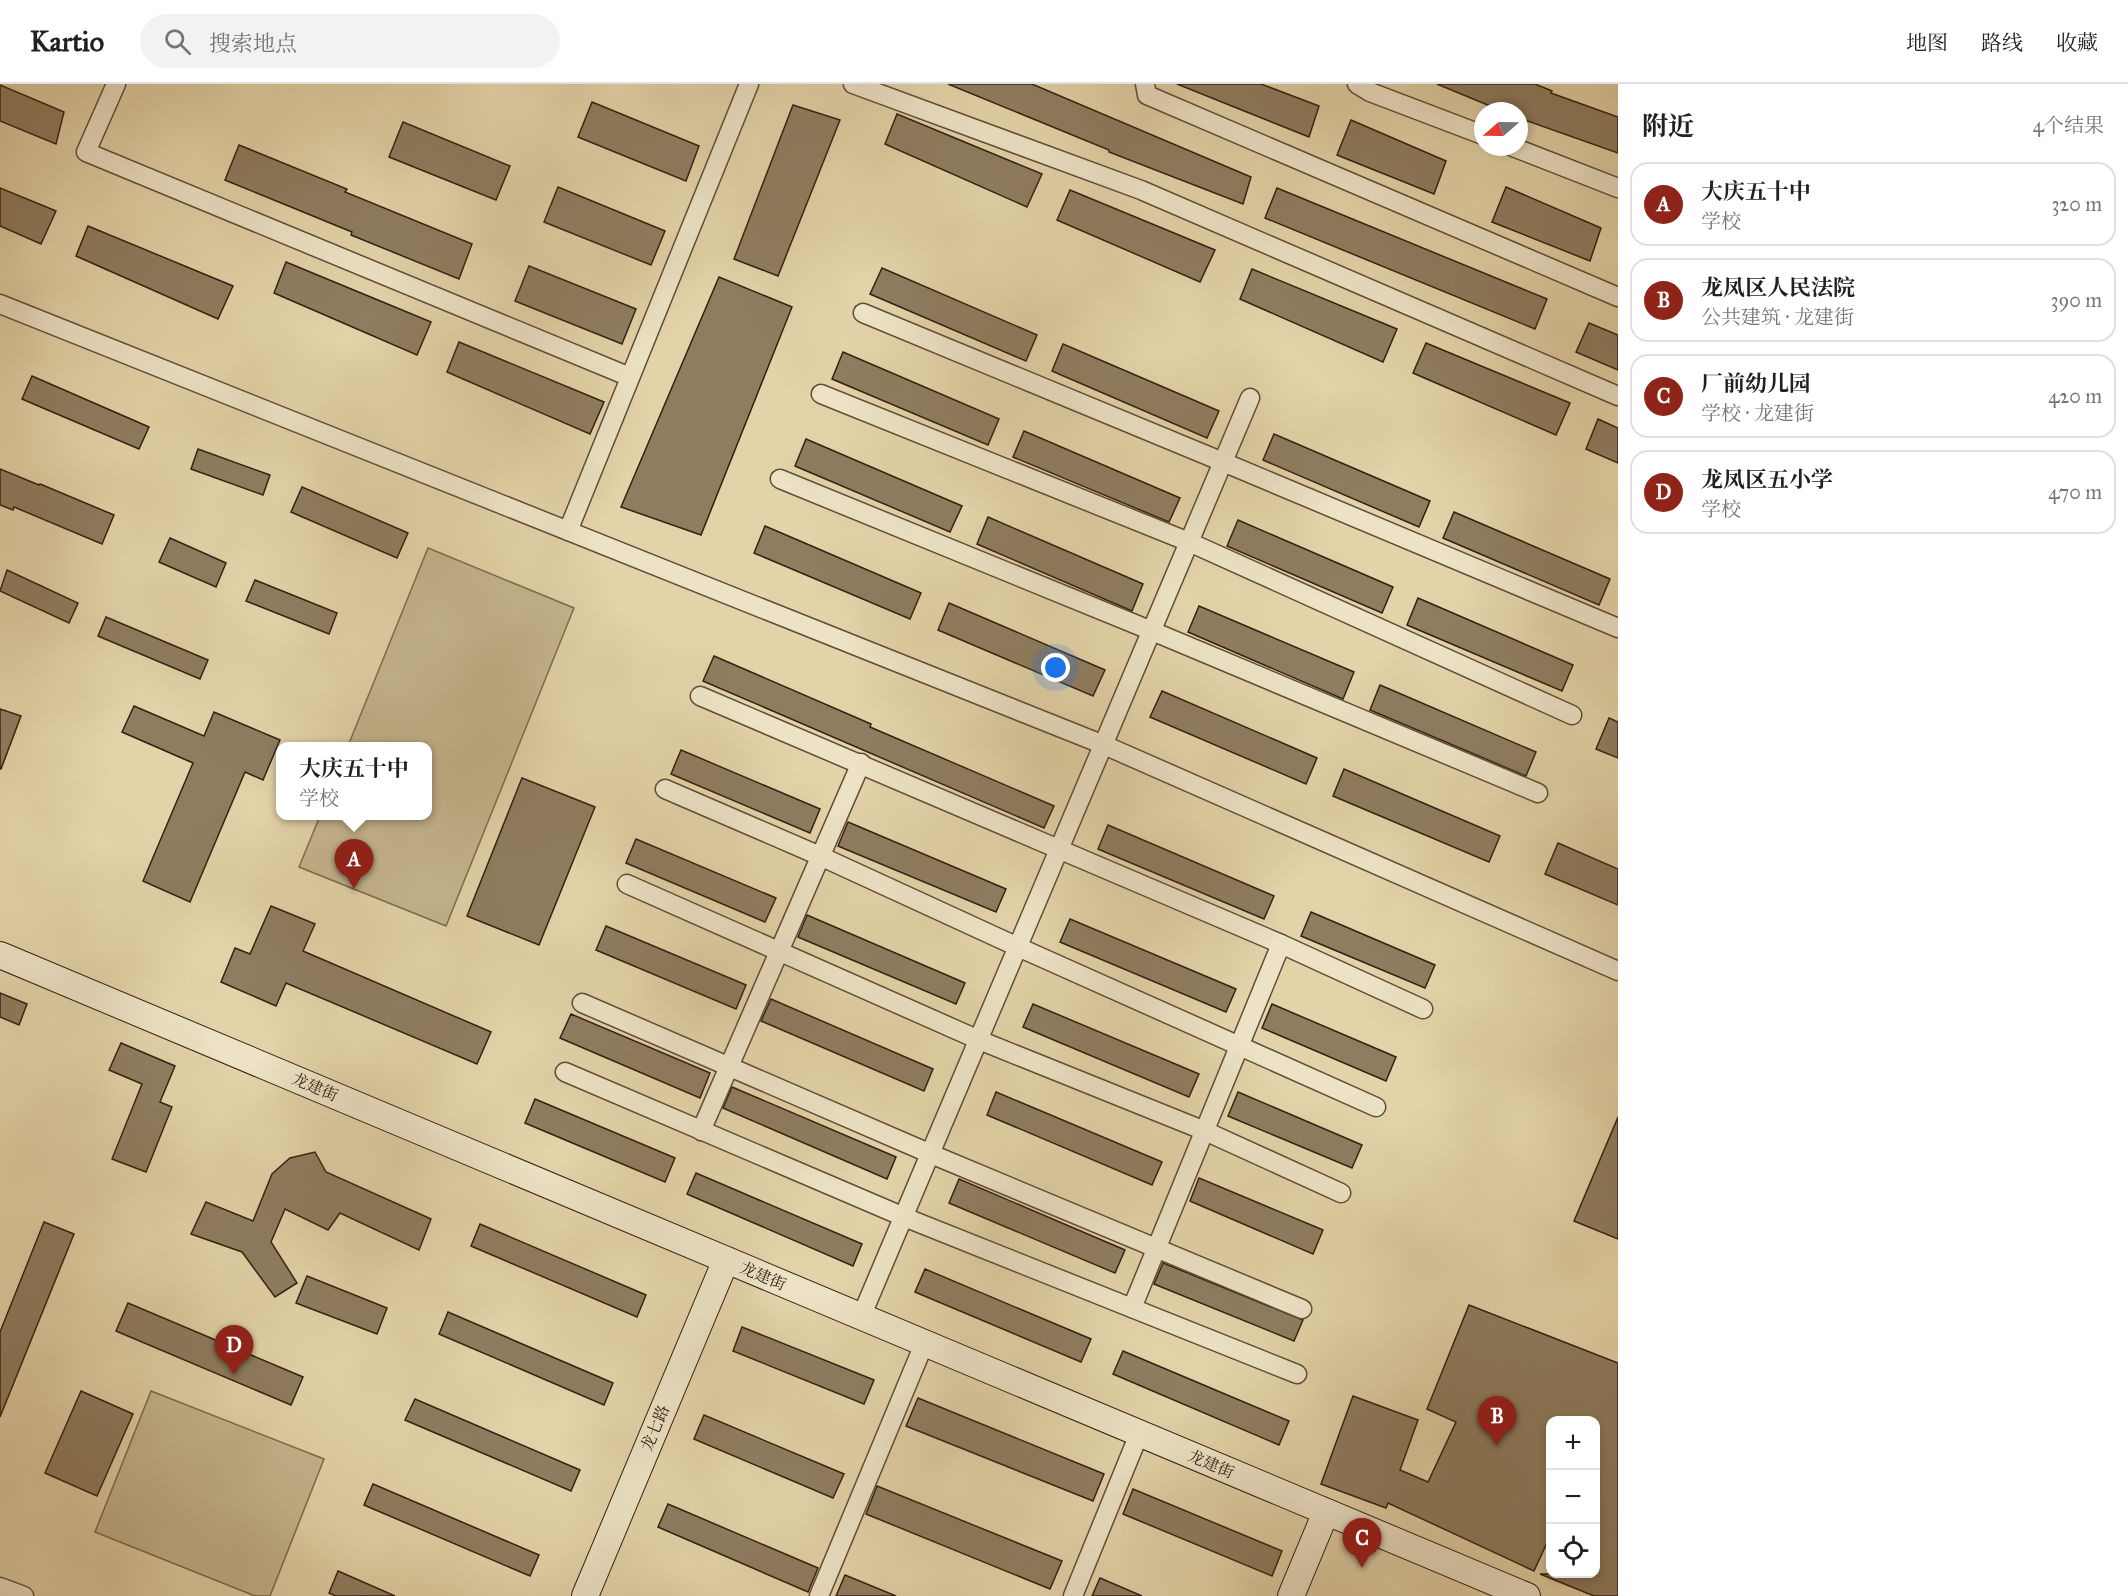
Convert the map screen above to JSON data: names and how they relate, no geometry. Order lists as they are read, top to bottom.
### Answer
{
  "streets": {
    "street": ["龙建街", "龙七路"]
  },
  "crossings": [
    ["龙建街", "龙七路"]
  ],
  "north": "left",
  "page": {
    "header": "Kartio",
    "search": "搜索地点",
    "nav": ["地图", "路线", "收藏"],
    "heading": ["附近", "4个结果"],
    "list": [
      {
        "mark": "A",
        "name": "大庆五十中",
        "note": "学校",
        "value": "320 m"
      },
      {
        "mark": "B",
        "name": "龙凤区人民法院",
        "note": "公共建筑 · 龙建街",
        "value": "390 m"
      },
      {
        "mark": "C",
        "name": "厂前幼儿园",
        "note": "学校 · 龙建街",
        "value": "420 m"
      },
      {
        "mark": "D",
        "name": "龙凤区五小学",
        "note": "学校",
        "value": "470 m"
      }
    ],
    "popup": ["大庆五十中", "学校"],
    "pins": [
      "A",
      "D",
      "B",
      "C"
    ],
    "map_buttons": ["+", "−"]
  }
}
